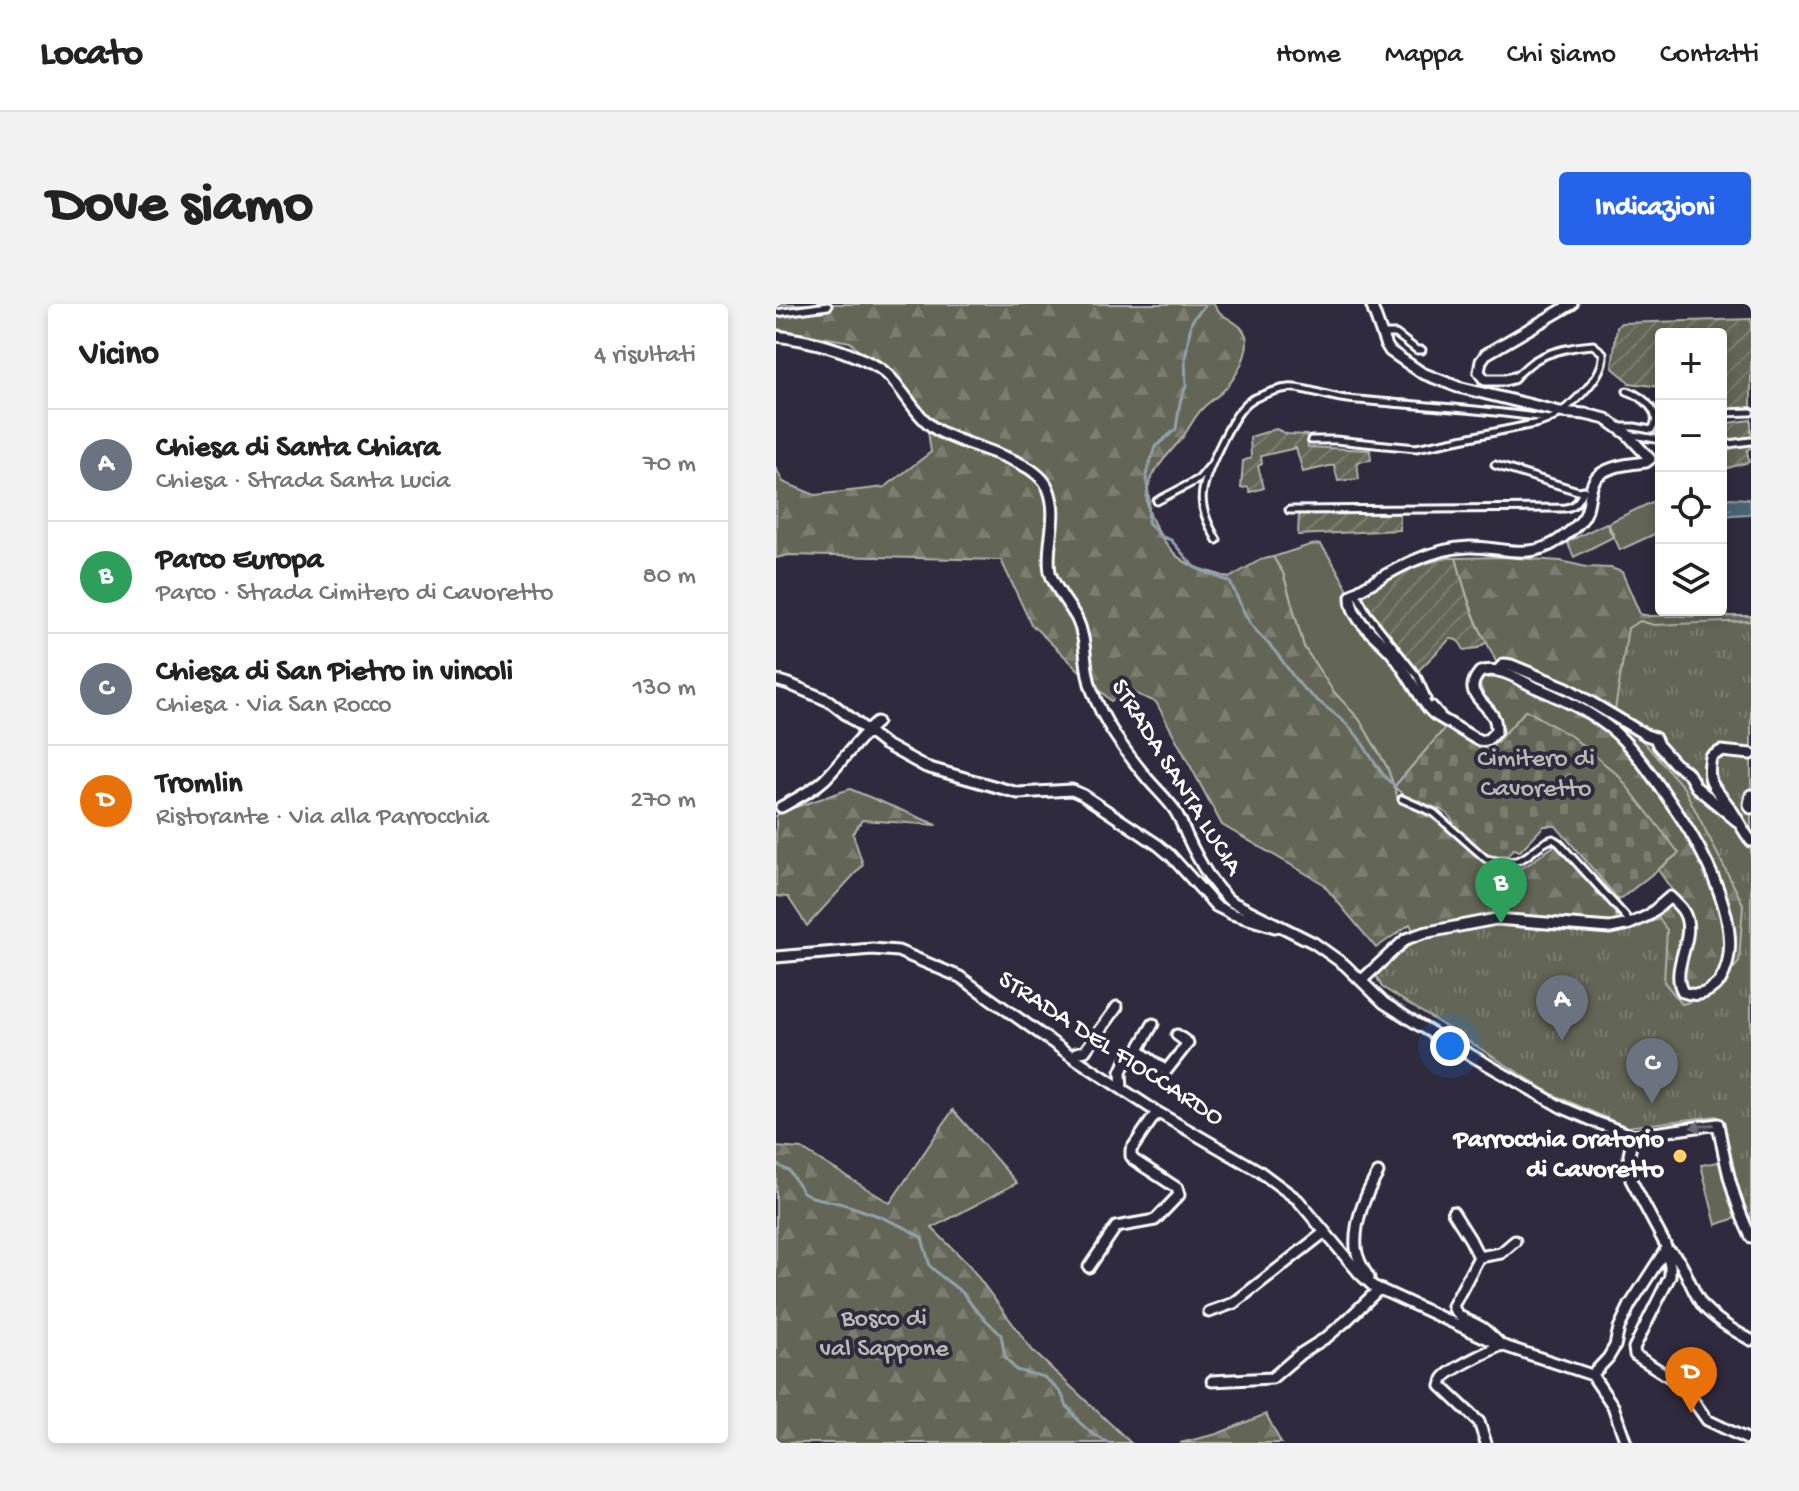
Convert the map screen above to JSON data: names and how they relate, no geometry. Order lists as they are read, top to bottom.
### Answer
{
  "streets": {
    "street": ["STRADA SANTA LUCIA", "STRADA DEL FIOCCARDO"]
  },
  "parks": ["Cimitero di Cavoretto", "Bosco di val Sappone"],
  "places": ["Parrocchia Oratorio di Cavoretto"],
  "page": {
    "header": "Locato",
    "nav": [
      "Home",
      "Mappa",
      "Chi siamo",
      "Contatti"
    ],
    "buttons": "Indicazioni",
    "title": "Dove siamo",
    "heading": ["Vicino", "4 risultati"],
    "map_buttons": ["+", "−"],
    "list": [
      {
        "mark": "A",
        "name": "Chiesa di Santa Chiara",
        "note": "Chiesa · Strada Santa Lucia",
        "value": "70 m"
      },
      {
        "mark": "B",
        "name": "Parco Europa",
        "note": "Parco · Strada Cimitero di Cavoretto",
        "value": "80 m"
      },
      {
        "mark": "C",
        "name": "Chiesa di San Pietro in vincoli",
        "note": "Chiesa · Via San Rocco",
        "value": "130 m"
      },
      {
        "mark": "D",
        "name": "Tromlin",
        "note": "Ristorante · Via alla Parrocchia",
        "value": "270 m"
      }
    ],
    "pins": [
      "B",
      "A",
      "C",
      "D"
    ]
  }
}
